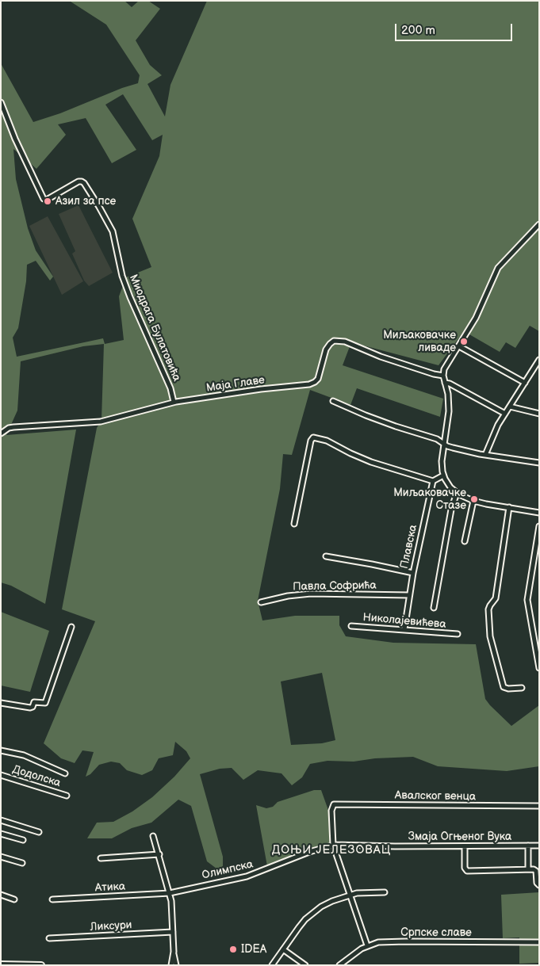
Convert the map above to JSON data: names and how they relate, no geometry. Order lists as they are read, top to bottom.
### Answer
{
  "streets": {
    "street": [
      "Миодрага Булатовића",
      "Маја Главе",
      "Плавска",
      "Павла Софрића",
      "Николајевићева",
      "Додолска",
      "Авалског венца",
      "Змаја Огњеног Вука",
      "Олимпска",
      "Атика",
      "Ликсури",
      "Српске славе"
    ]
  },
  "crossings": [
    ["Миодрага Булатовића", "Маја Главе"],
    ["Плавска", "Павла Софрића"],
    ["Плавска", "Николајевићева"],
    ["Авалског венца", "Змаја Огњеног Вука"],
    ["Авалског венца", "Олимпска"],
    ["Змаја Огњеног Вука", "Олимпска"],
    ["Олимпска", "Атика"]
  ],
  "districts": ["ДОЊИ ЈЕЛЕЗОВАЦ"],
  "places": [
    "Азил за псе",
    "Миљаковачке ливаде",
    "Миљаковачке Стазе",
    "IDEA"
  ],
  "scale_bar": "200 m"
}
